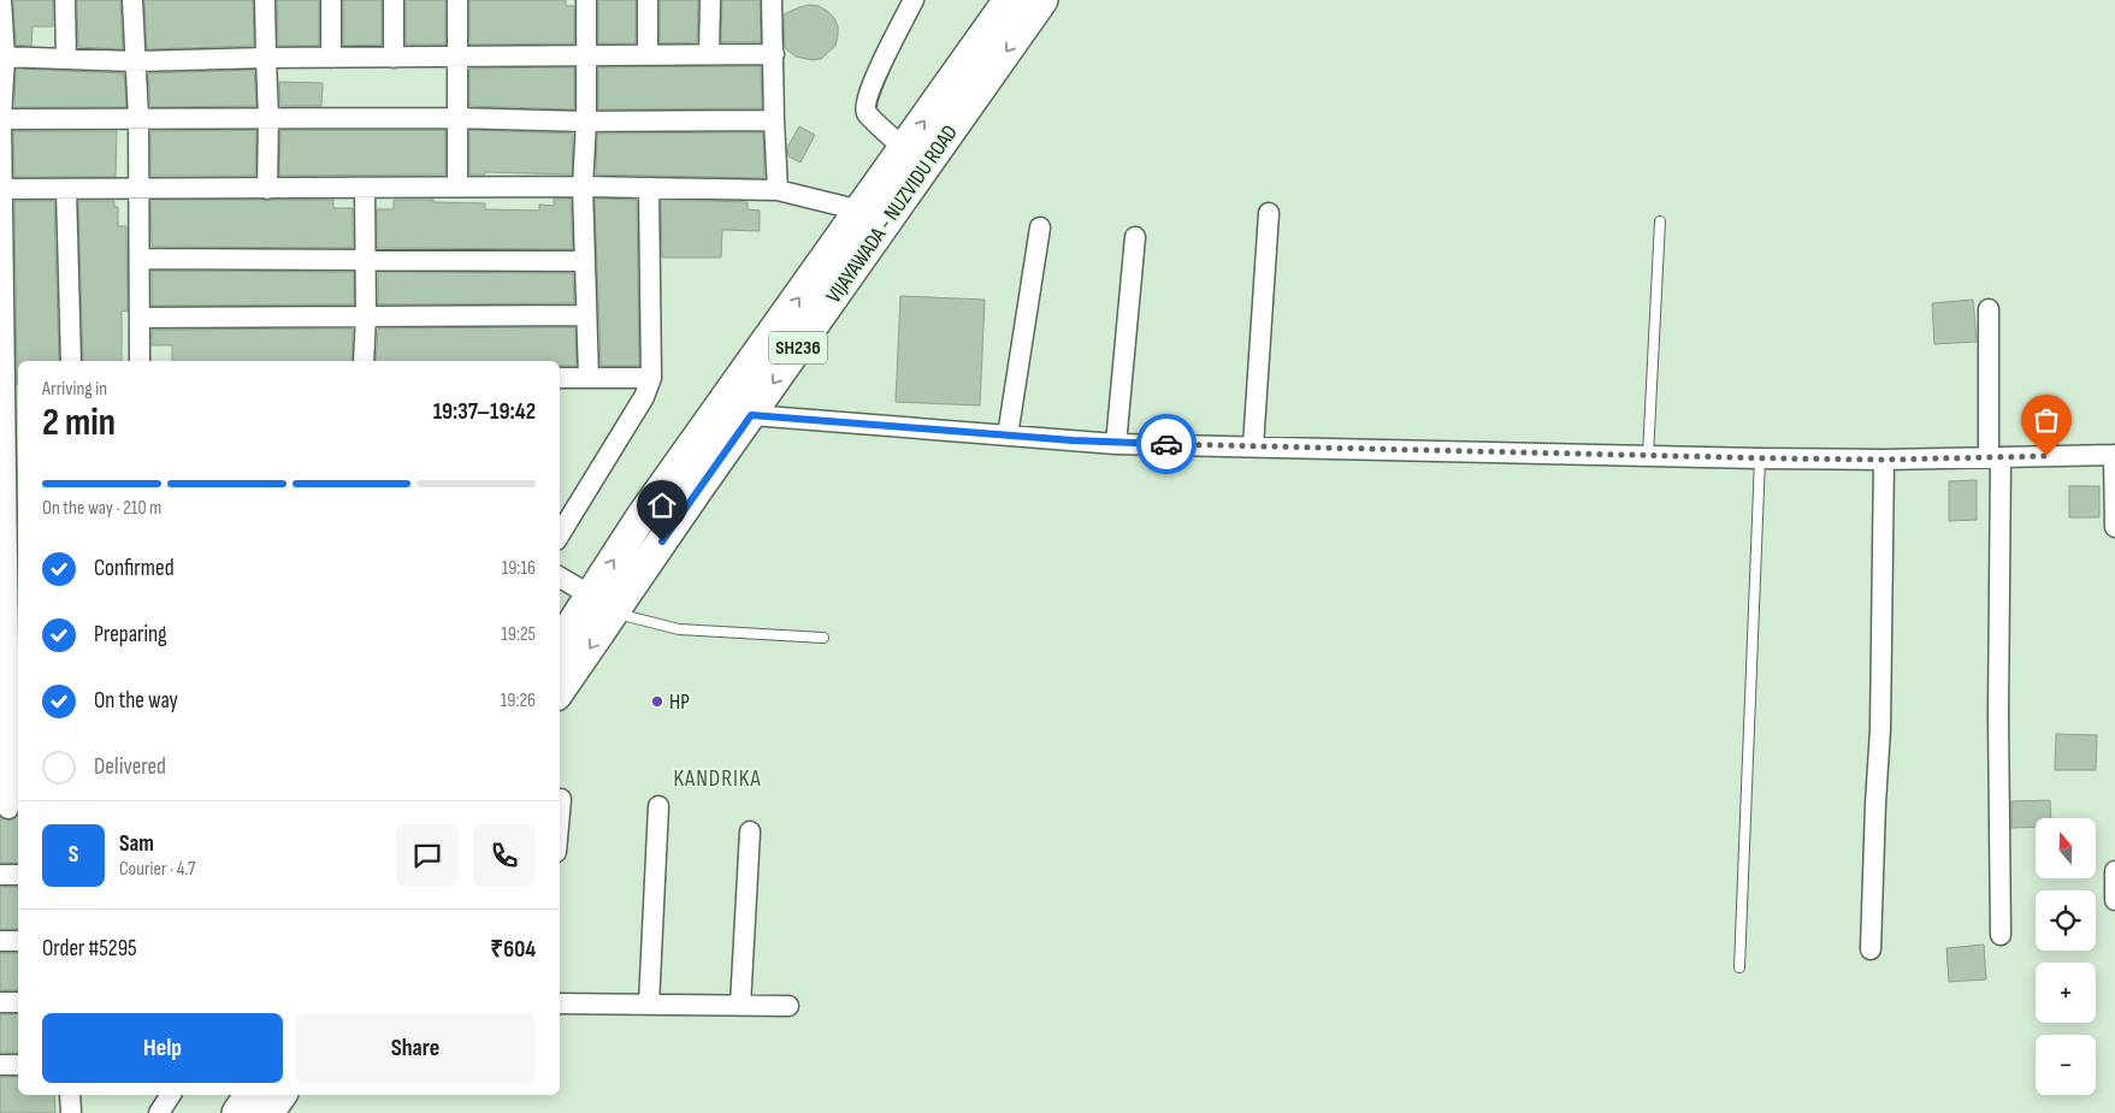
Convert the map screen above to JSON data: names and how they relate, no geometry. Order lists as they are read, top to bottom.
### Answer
{
  "streets": {
    "main road": ["VIJAYAWADA - NUZVIDU ROAD", "SH236"]
  },
  "districts": ["KANDRIKA"],
  "places": ["HP"],
  "north": "top",
  "page": {
    "heading": ["2 min", "Arriving in", "19:37–19:42"],
    "panel": [
      "Sam",
      "Courier · 4.7",
      "Order #5295",
      "₹604"
    ],
    "bar": "On the way · 210 m",
    "list": [
      ["Confirmed", "19:16"],
      ["Preparing", "19:25"],
      ["On the way", "19:26"],
      "Delivered"
    ],
    "map_buttons": ["+", "−"],
    "round": "S",
    "buttons": ["Help", "Share"]
  }
}
